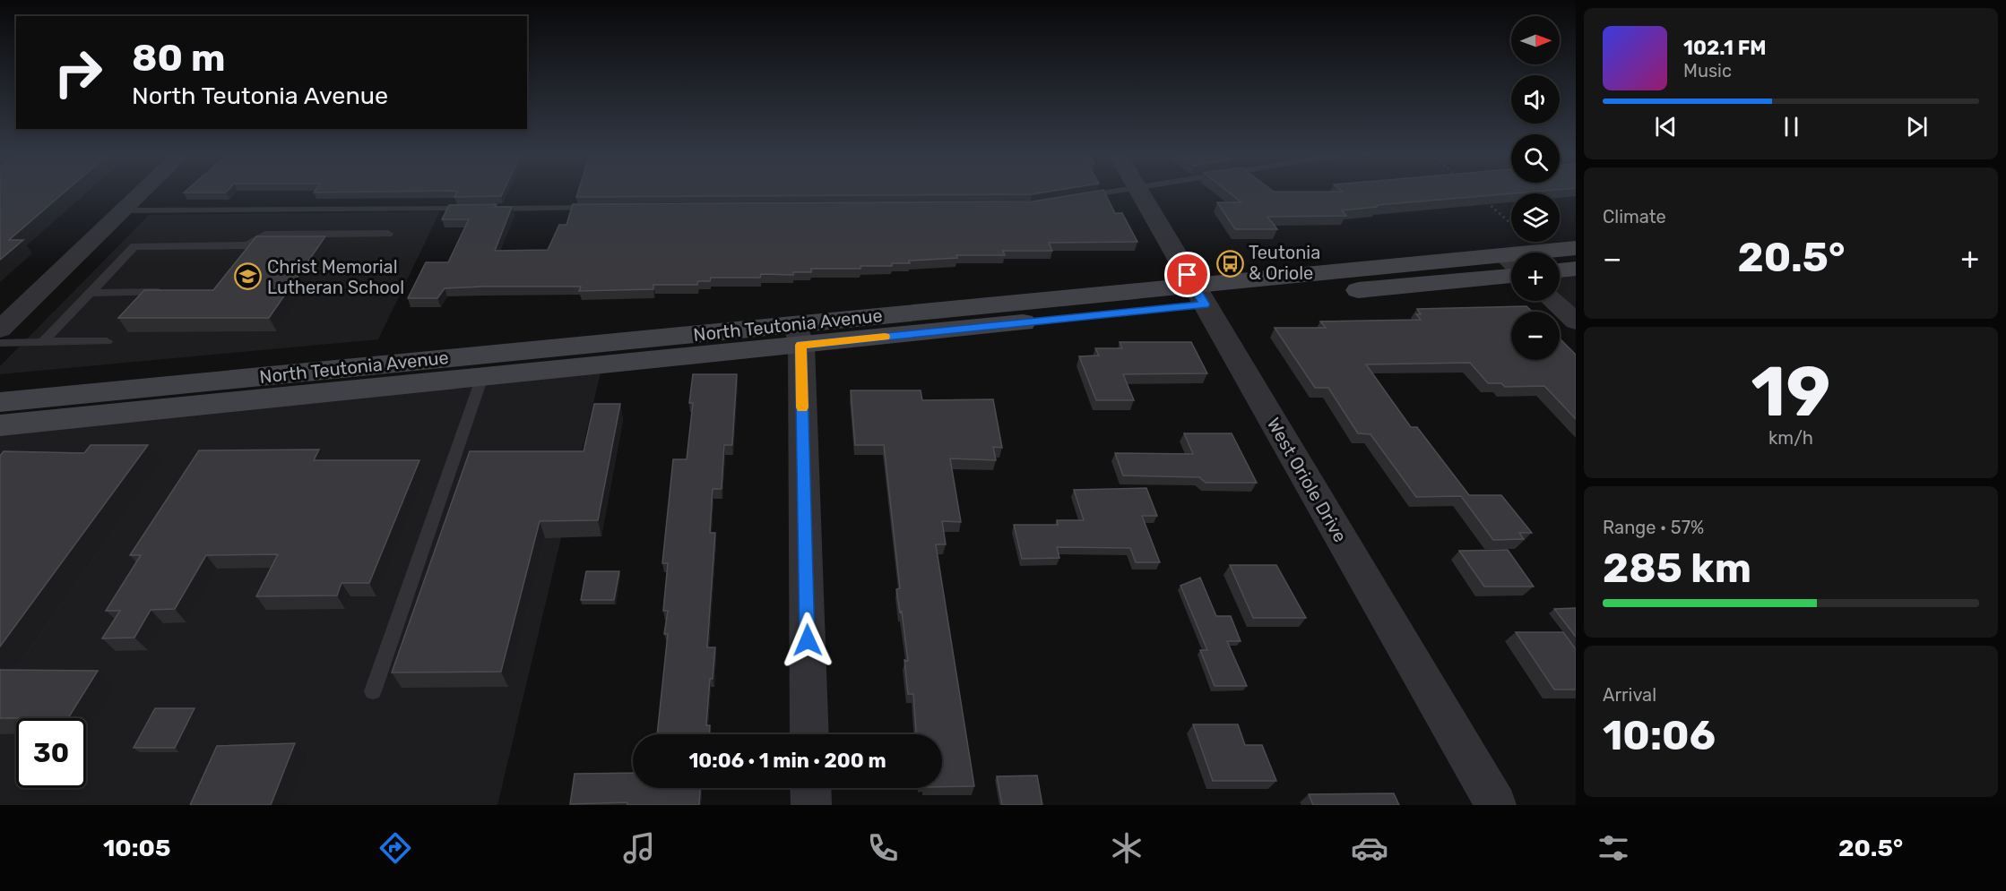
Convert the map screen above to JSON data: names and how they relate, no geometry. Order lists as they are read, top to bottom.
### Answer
{
  "streets": {
    "main road": ["North Teutonia Avenue"],
    "street": ["West Oriole Drive"]
  },
  "crossings": [
    ["North Teutonia Avenue", "West Oriole Drive"]
  ],
  "places": {
    "bus stop": ["Teutonia & Oriole"],
    "school or university": ["Christ Memorial Lutheran School"]
  },
  "north": "right",
  "page": {
    "map_buttons": ["+", "−"],
    "turn": ["80 m", "North Teutonia Avenue"],
    "song": ["102.1 FM", "Music"],
    "tile": [
      "Climate",
      ["19", "km/h"],
      ["Range · 57%", "285 km"],
      ["Arrival", "10:06"]
    ],
    "heat": ["−", "20.5°", "+"],
    "limit": "30",
    "trip": "10:06 · 1 min · 200 m",
    "tabs": ["10:05", "20.5°"]
  }
}
